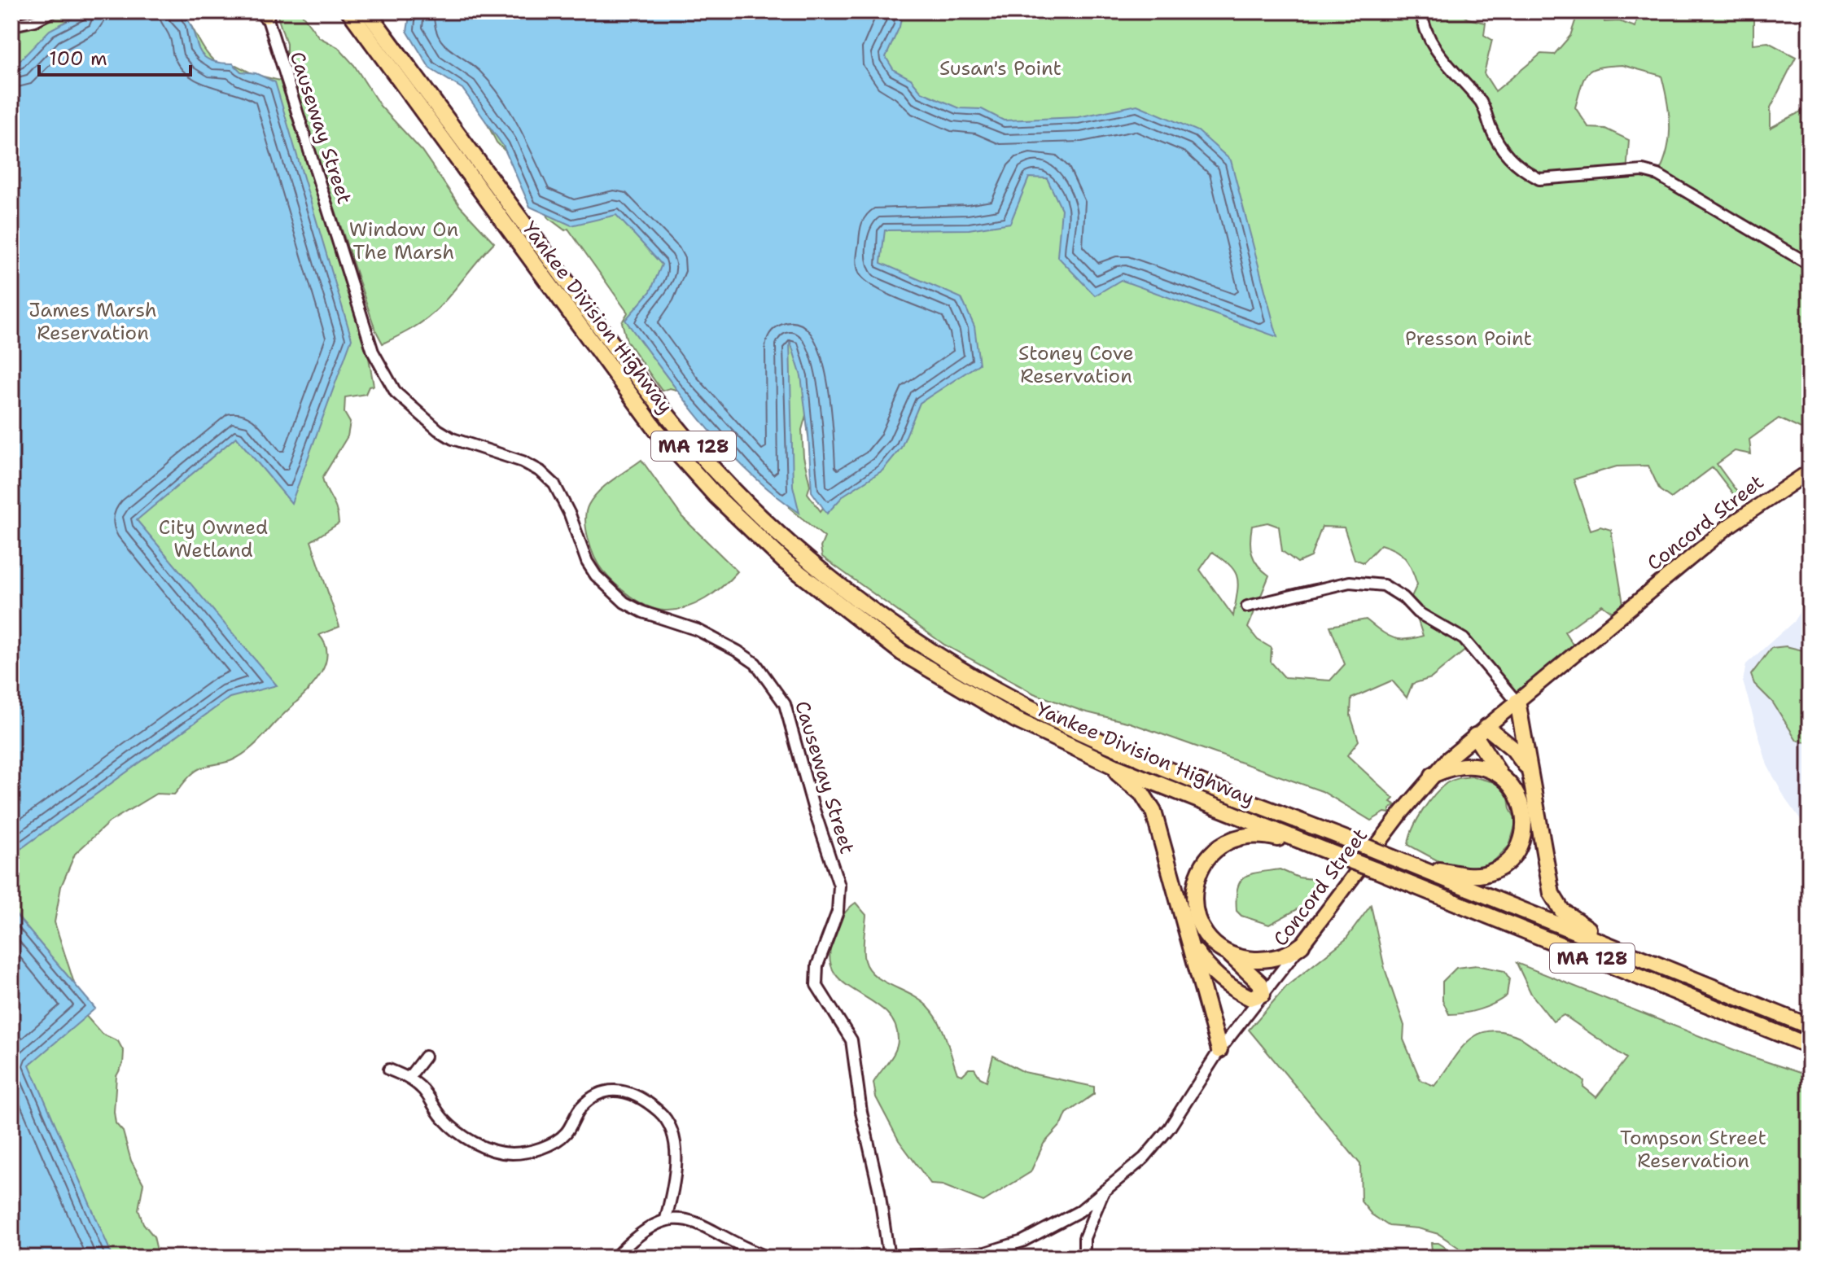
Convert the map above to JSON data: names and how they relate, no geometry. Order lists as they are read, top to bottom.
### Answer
{
  "streets": {
    "highway": ["Yankee Division Highway", "MA 128"],
    "main road": ["Concord Street"],
    "street": ["Causeway Street"]
  },
  "crossings": [
    ["Causeway Street", "Concord Street"]
  ],
  "parks": [
    "Susan's Point",
    "Window On The Marsh",
    "James Marsh Reservation",
    "Presson Point",
    "Stoney Cove Reservation",
    "City Owned Wetland",
    "Tompson Street Reservation"
  ],
  "scale_bar": "100 m"
}
